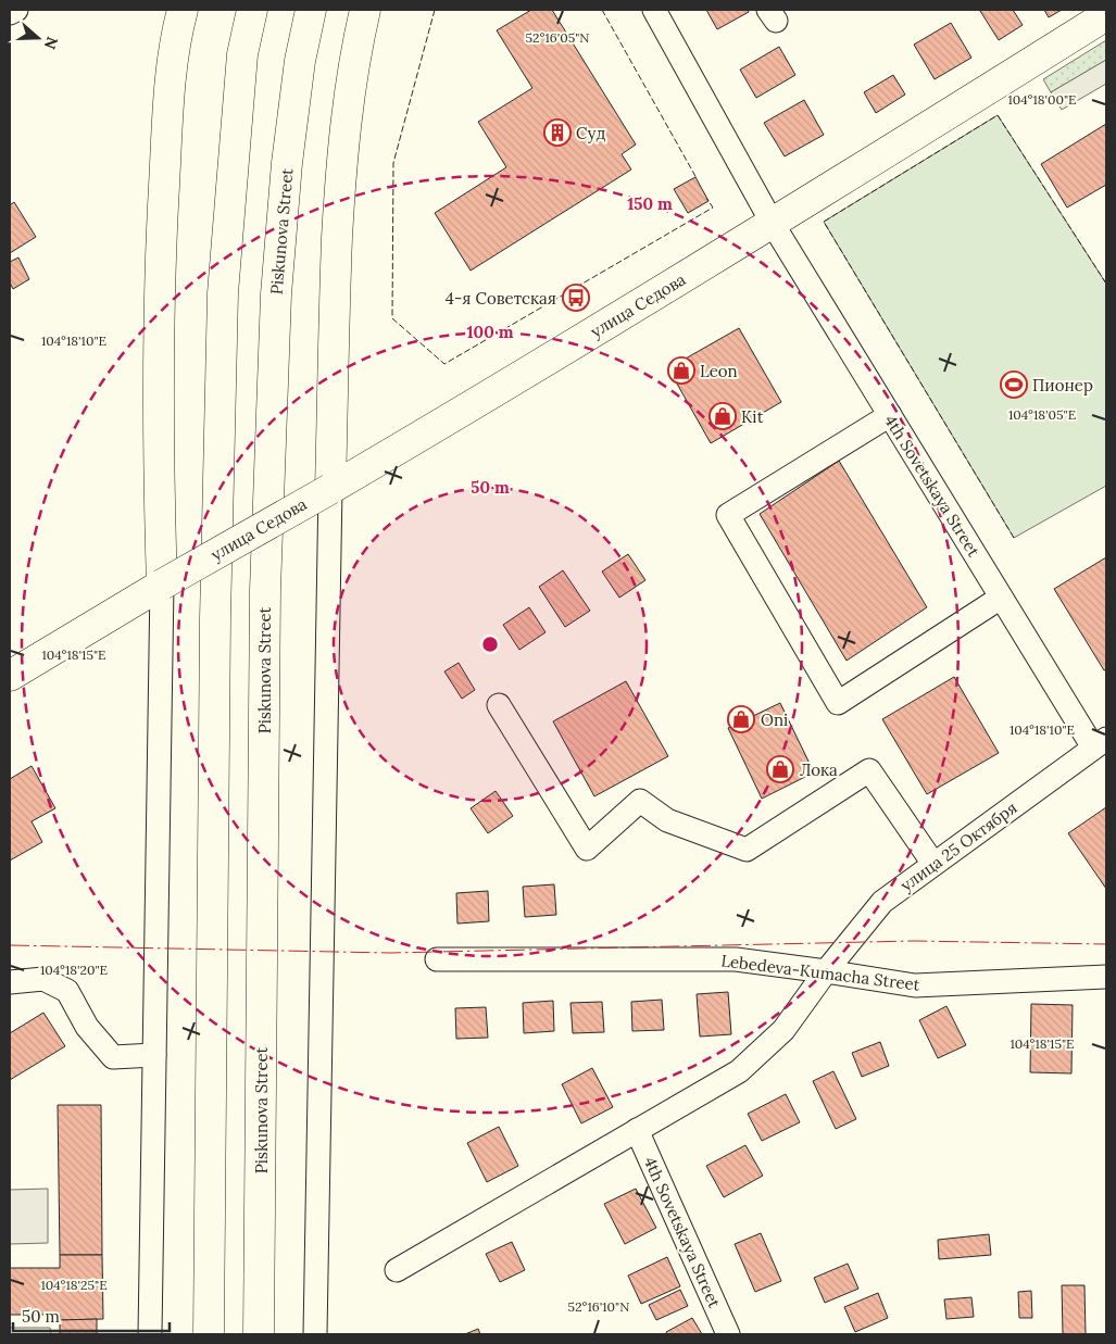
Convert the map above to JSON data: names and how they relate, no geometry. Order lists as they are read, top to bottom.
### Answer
{
  "streets": {
    "main road": ["Piskunova Street", "улица Седова"],
    "street": ["4th Sovetskaya Street", "улица 25 Октября", "Lebedeva-Kumacha Street"]
  },
  "crossings": [
    ["улица Седова", "4th Sovetskaya Street"],
    ["4th Sovetskaya Street", "улица 25 Октября"],
    ["улица 25 Октября", "Lebedeva-Kumacha Street"]
  ],
  "places": {
    "building": ["Суд"],
    "bus stop": ["4-я Советская"],
    "shop": [
      "Leon",
      "Kit",
      "Oni",
      "Лока"
    ],
    "sports": ["Пионер"]
  },
  "scale_bar": "50 m",
  "north": "right",
  "coordinates": [
    "52°16'05\"N",
    "104°18'00\"E",
    "104°18'10\"E",
    "104°18'05\"E",
    "104°18'15\"E",
    "104°18'20\"E",
    "104°18'25\"E",
    "52°16'10\"N"
  ],
  "rings": ["150 m", "100 m", "50 m"]
}
